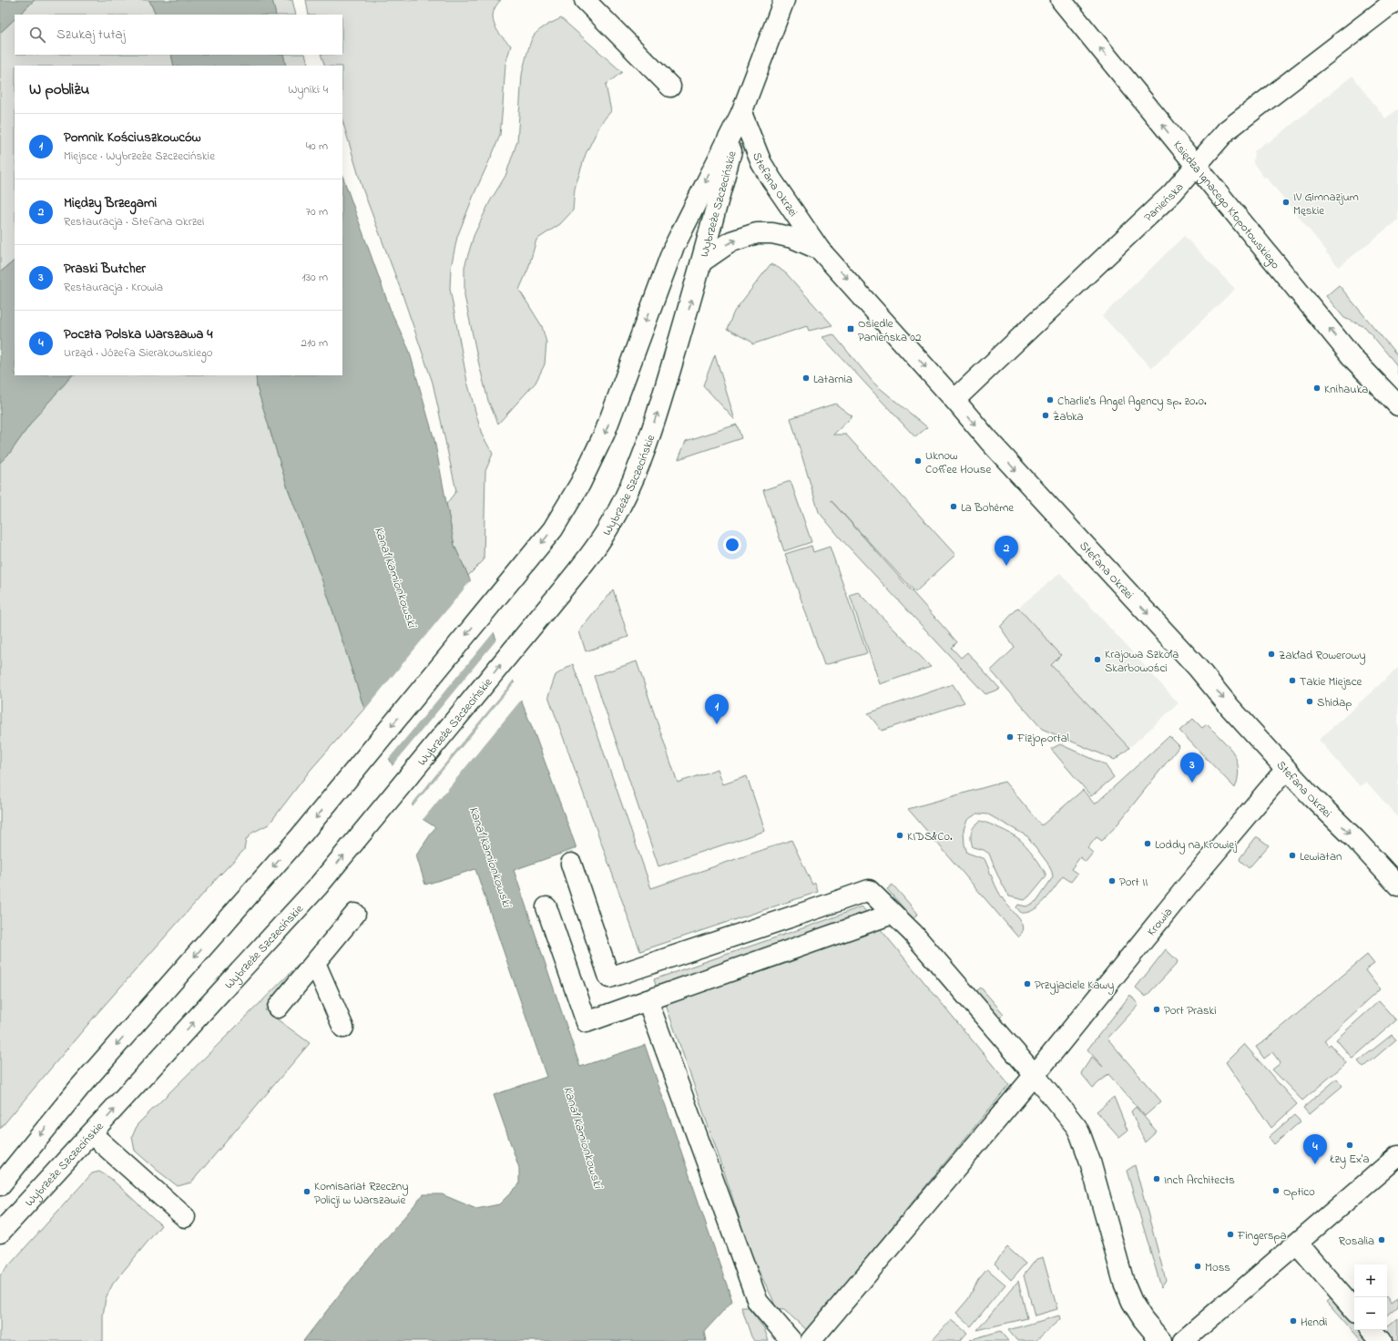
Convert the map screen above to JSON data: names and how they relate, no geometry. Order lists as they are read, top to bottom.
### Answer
{
  "streets": {
    "street": [
      "Stefana Okrzei",
      "Panieńska",
      "Wybrzeże Szczecińskie",
      "Księdza Ignacego Kłopotowskiego",
      "Krowia"
    ]
  },
  "crossings": [
    ["Stefana Okrzei", "Panieńska"],
    ["Stefana Okrzei", "Wybrzeże Szczecińskie"],
    ["Stefana Okrzei", "Krowia"],
    ["Panieńska", "Księdza Ignacego Kłopotowskiego"]
  ],
  "one_way": ["Stefana Okrzei", "Księdza Ignacego Kłopotowskiego"],
  "water": ["Kanał Kamionkowski"],
  "places": {
    "other": [
      "IV Gimnazjum Męskie",
      "Latarnia",
      "Knihauka",
      "Charlie's Angel Agency sp. zo.o.",
      "Żabka",
      "Uknow Coffee House",
      "La Bohème",
      "Zakład Rowerowy",
      "Krajowa Szkoła Skarbowości",
      "Takie Miejsce",
      "Shidap",
      "Fizjoportal",
      "KIDS&Co.",
      "Loddy na Krowiej",
      "Lewiatan",
      "Port II",
      "Przyjaciele Kawy",
      "Port Praski",
      "Łzy Ex'a",
      "Inch Architects",
      "Optico",
      "Komisariat Rzeczny Policji w Warszawie",
      "Fingerspa",
      "Rosalia",
      "Moss",
      "Hendi"
    ],
    "transit": ["Osiedle Panieńska 02"]
  },
  "page": {
    "search": "Szukaj tutaj",
    "heading": ["W pobliżu", "Wyniki: 4"],
    "list": [
      {
        "mark": "1",
        "name": "Pomnik Kościuszkowców",
        "note": "Miejsce · Wybrzeże Szczecińskie",
        "value": "40 m"
      },
      {
        "mark": "2",
        "name": "Między Brzegami",
        "note": "Restauracja · Stefana Okrzei",
        "value": "70 m"
      },
      {
        "mark": "3",
        "name": "Praski Butcher",
        "note": "Restauracja · Krowia",
        "value": "130 m"
      },
      {
        "mark": "4",
        "name": "Poczta Polska Warszawa 4",
        "note": "Urząd · Józefa Sierakowskiego",
        "value": "210 m"
      }
    ],
    "pins": [
      "2",
      "1",
      "3",
      "4"
    ],
    "map_buttons": ["+", "−"]
  }
}
